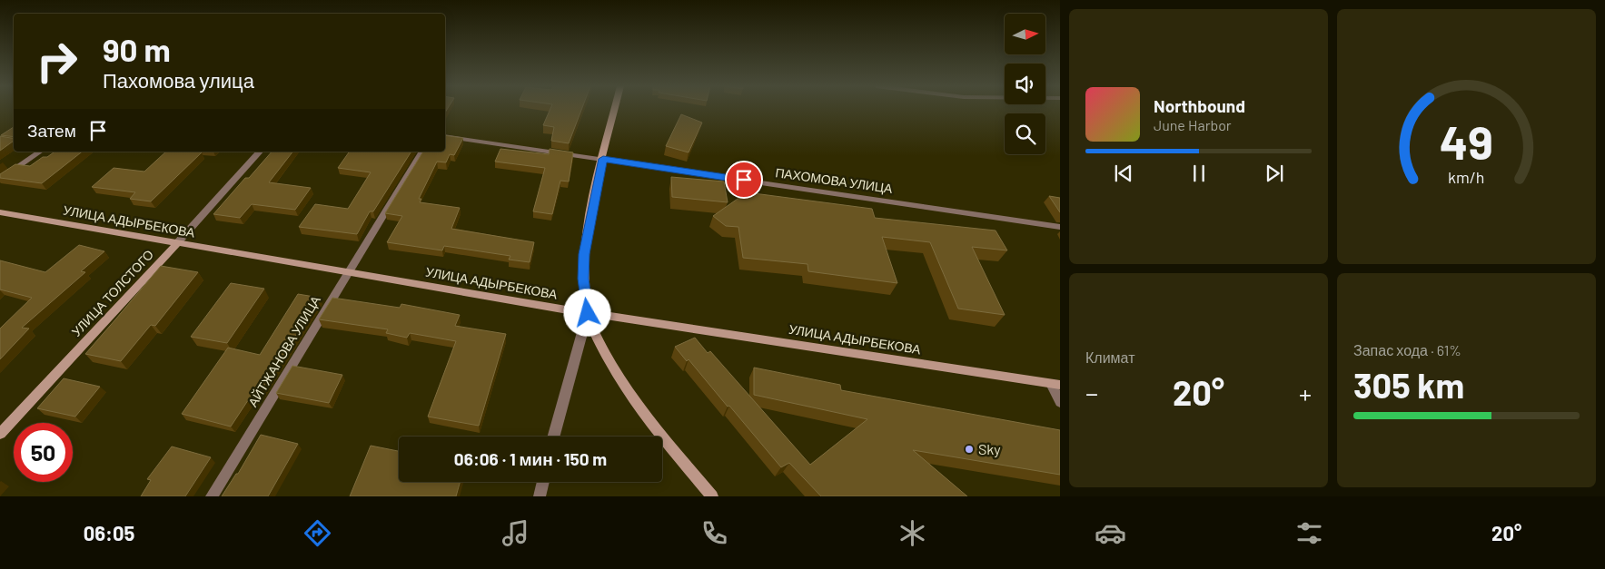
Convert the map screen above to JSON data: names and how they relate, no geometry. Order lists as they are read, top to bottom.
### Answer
{
  "streets": {
    "main road": ["УЛИЦА АДЫРБЕКОВА", "УЛИЦА ТОЛСТОГО"],
    "street": ["ПАХОМОВА УЛИЦА", "АЙТЖАНОВА УЛИЦА"]
  },
  "crossings": [
    ["УЛИЦА АДЫРБЕКОВА", "УЛИЦА ТОЛСТОГО"],
    ["УЛИЦА АДЫРБЕКОВА", "АЙТЖАНОВА УЛИЦА"]
  ],
  "places": ["Sky"],
  "north": "right",
  "page": {
    "turn": ["90 m", "Пахомова улица"],
    "song": ["Northbound", "June Harbor"],
    "then": "Затем",
    "tile": [
      "Климат",
      ["Запас хода · 61%", "305 km"]
    ],
    "heat": ["−", "20°", "+"],
    "limit": "50",
    "trip": "06:06 · 1 мин · 150 m",
    "tabs": ["06:05", "20°"],
    "gauge": ["49", "km/h"]
  }
}
